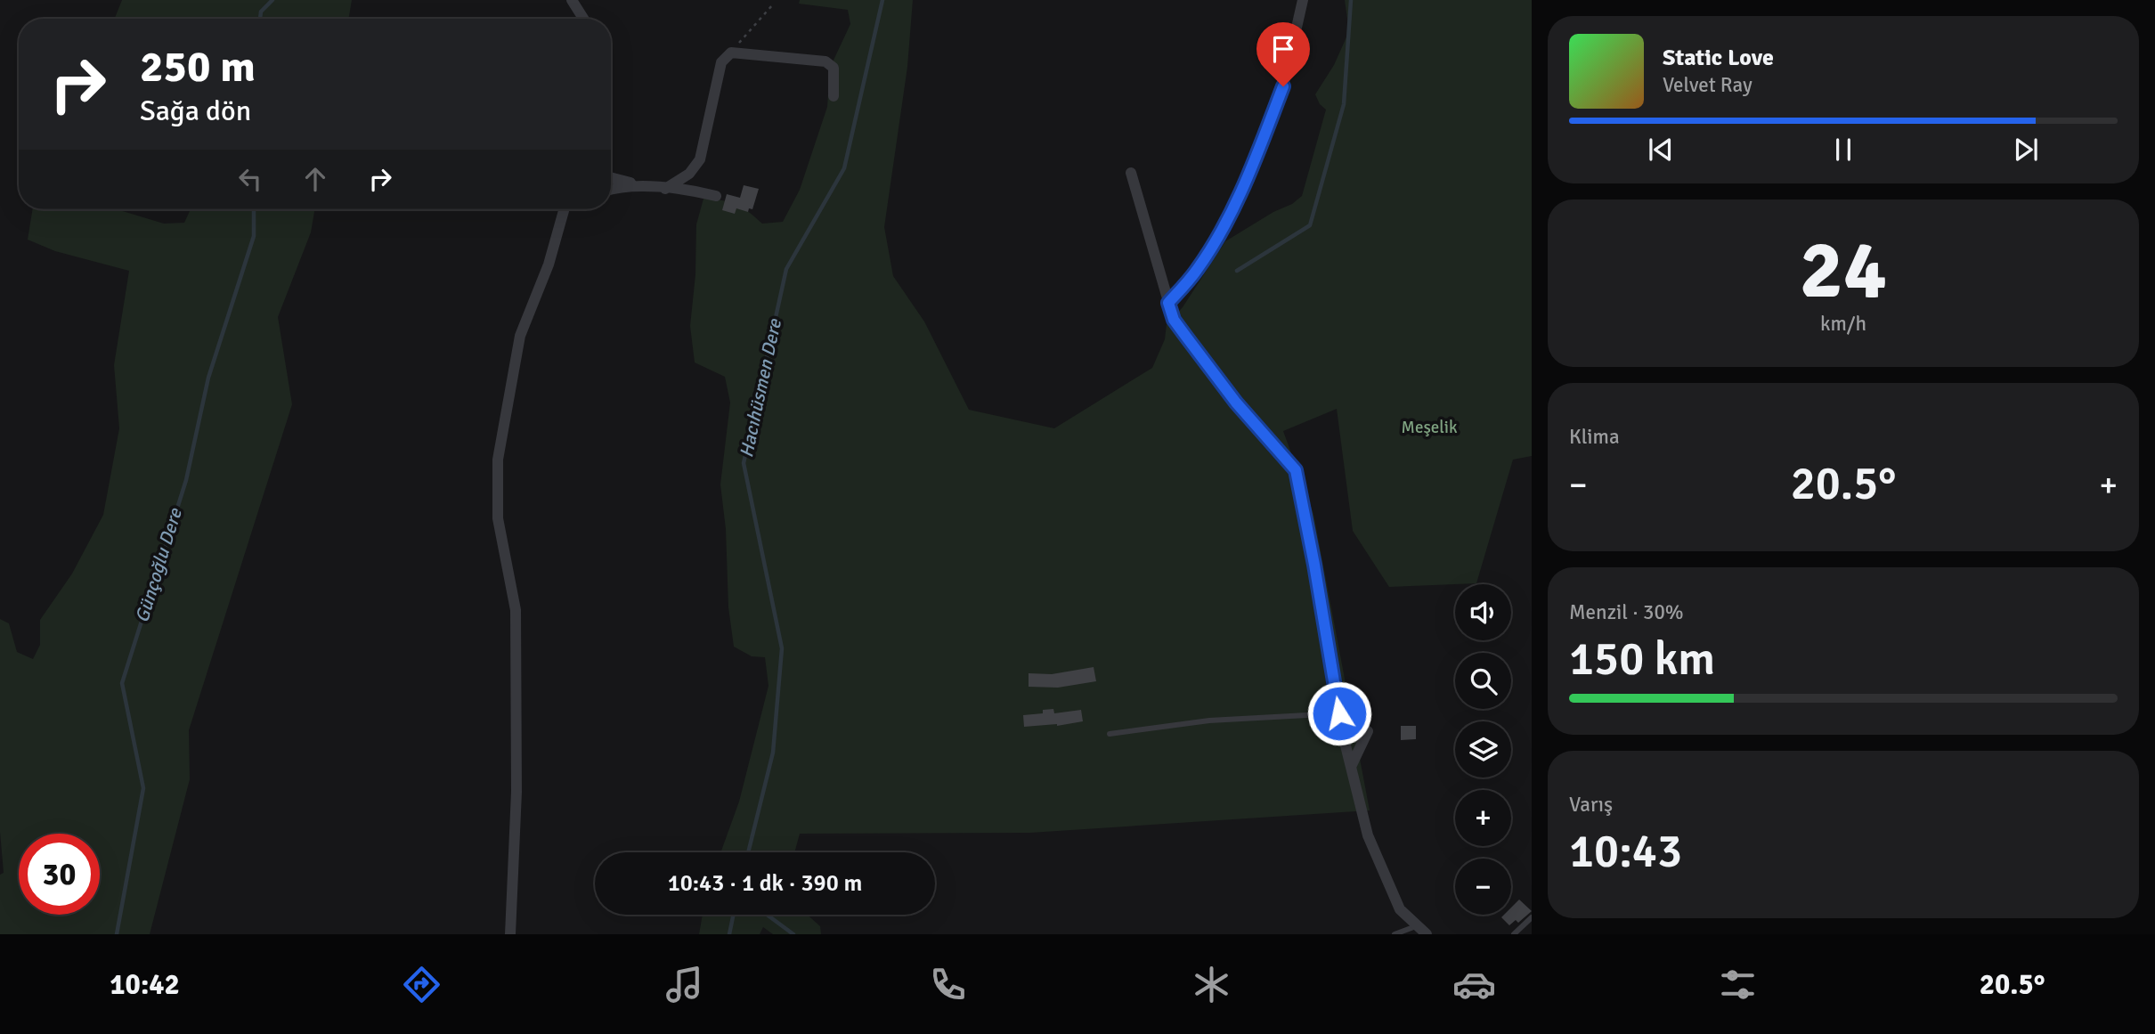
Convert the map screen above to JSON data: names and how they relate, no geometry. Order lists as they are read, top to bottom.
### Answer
{
  "water": ["Hacıhüsmen Dere", "Günçoğlu Dere"],
  "parks": ["Meşelik"],
  "page": {
    "turn": ["250 m", "Sağa dön"],
    "song": ["Static Love", "Velvet Ray"],
    "tile": [
      ["24", "km/h"],
      "Klima",
      ["Menzil · 30%", "150 km"],
      ["Varış", "10:43"]
    ],
    "heat": ["−", "20.5°", "+"],
    "map_buttons": ["+", "−"],
    "limit": "30",
    "trip": "10:43 · 1 dk · 390 m",
    "tabs": ["10:42", "20.5°"]
  }
}
